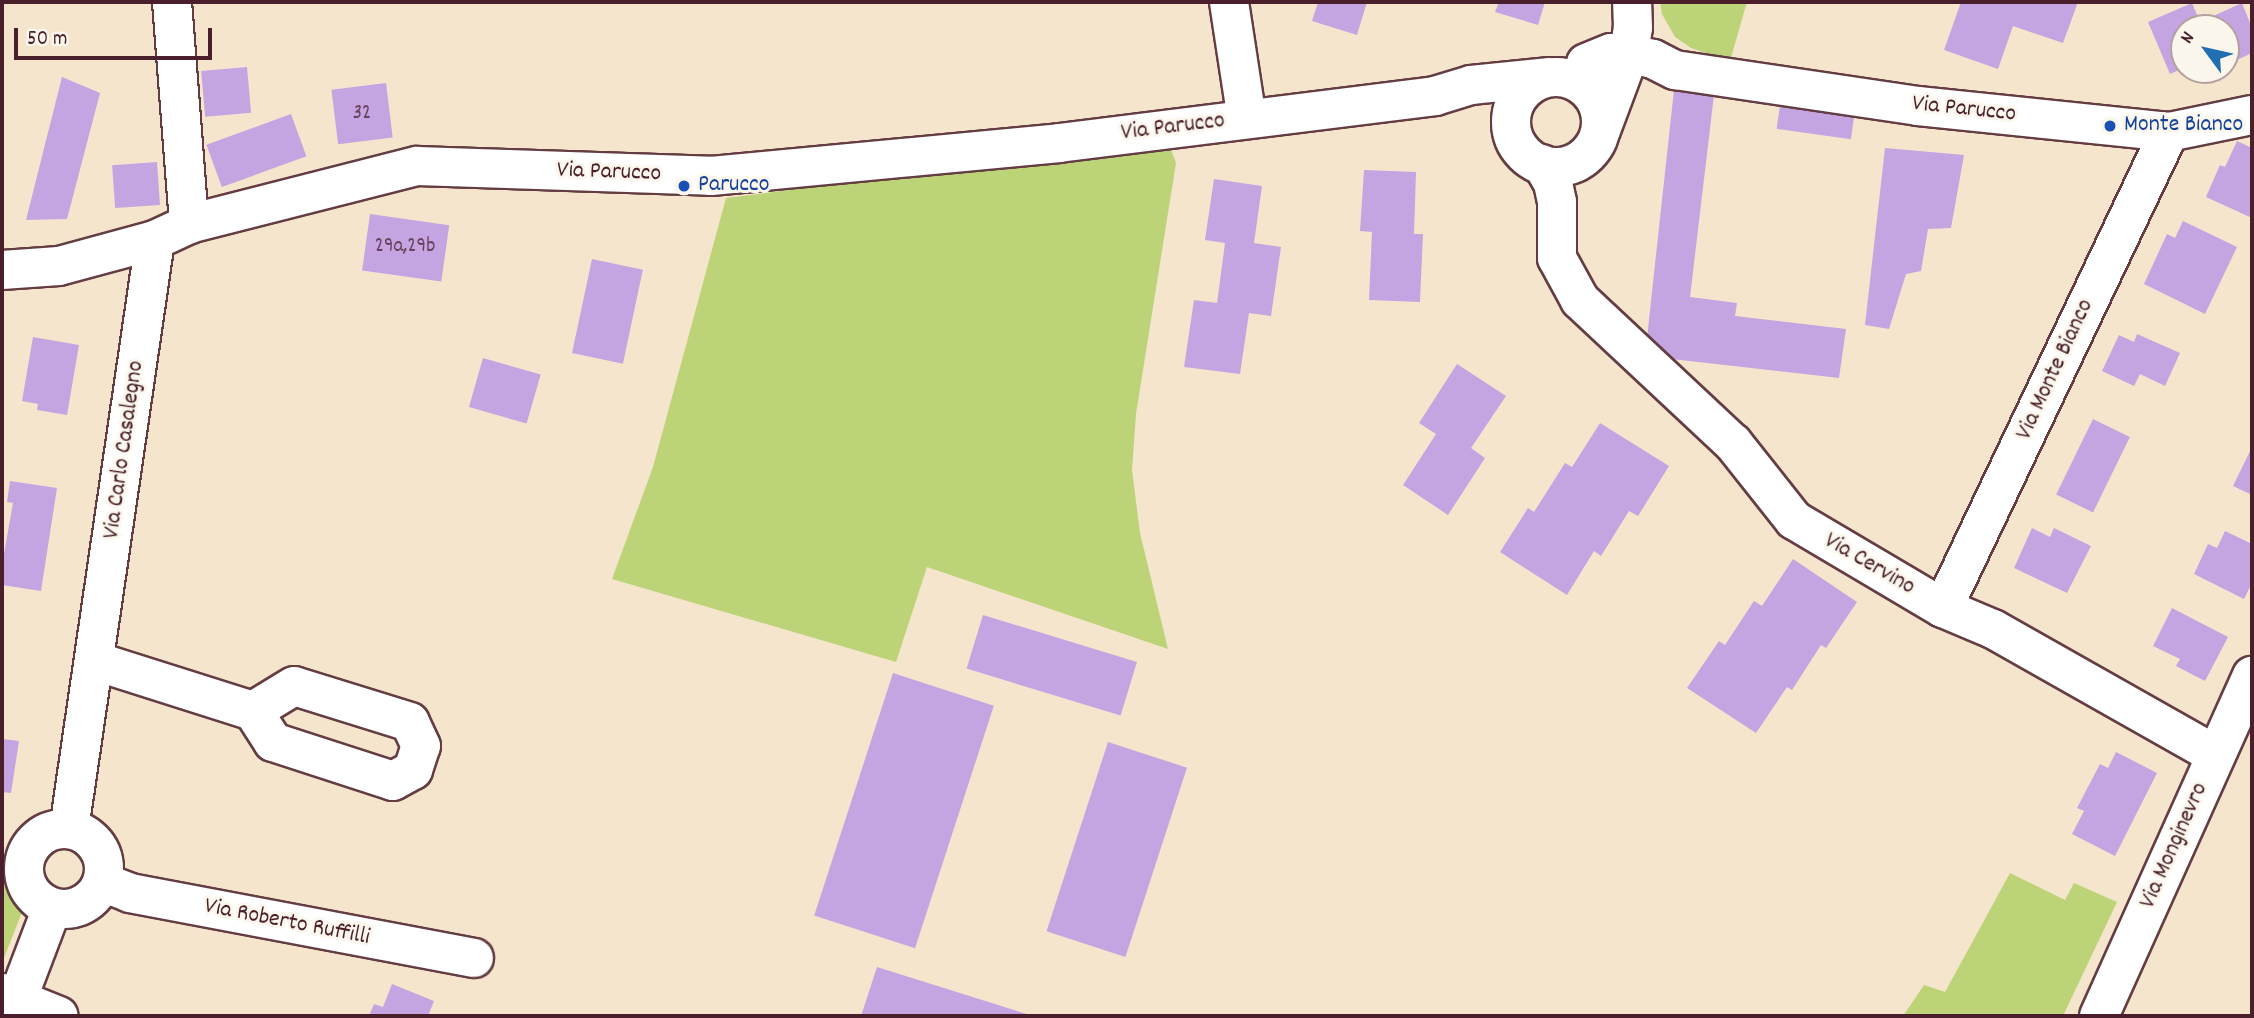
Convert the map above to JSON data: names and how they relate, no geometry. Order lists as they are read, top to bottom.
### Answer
{
  "streets": {
    "street": [
      "Via Parucco",
      "Via Monte Bianco",
      "Via Carlo Casalegno",
      "Via Cervino",
      "Via Monginevro",
      "Via Roberto Ruffilli"
    ]
  },
  "crossings": [
    ["Via Parucco", "Via Monte Bianco"],
    ["Via Parucco", "Via Carlo Casalegno"],
    ["Via Monte Bianco", "Via Cervino"],
    ["Via Carlo Casalegno", "Via Roberto Ruffilli"],
    ["Via Cervino", "Via Monginevro"]
  ],
  "places": ["Monte Bianco", "Parucco"],
  "house_numbers": ["32", "29a,29b"],
  "scale_bar": "50 m",
  "north": "top left"
}
